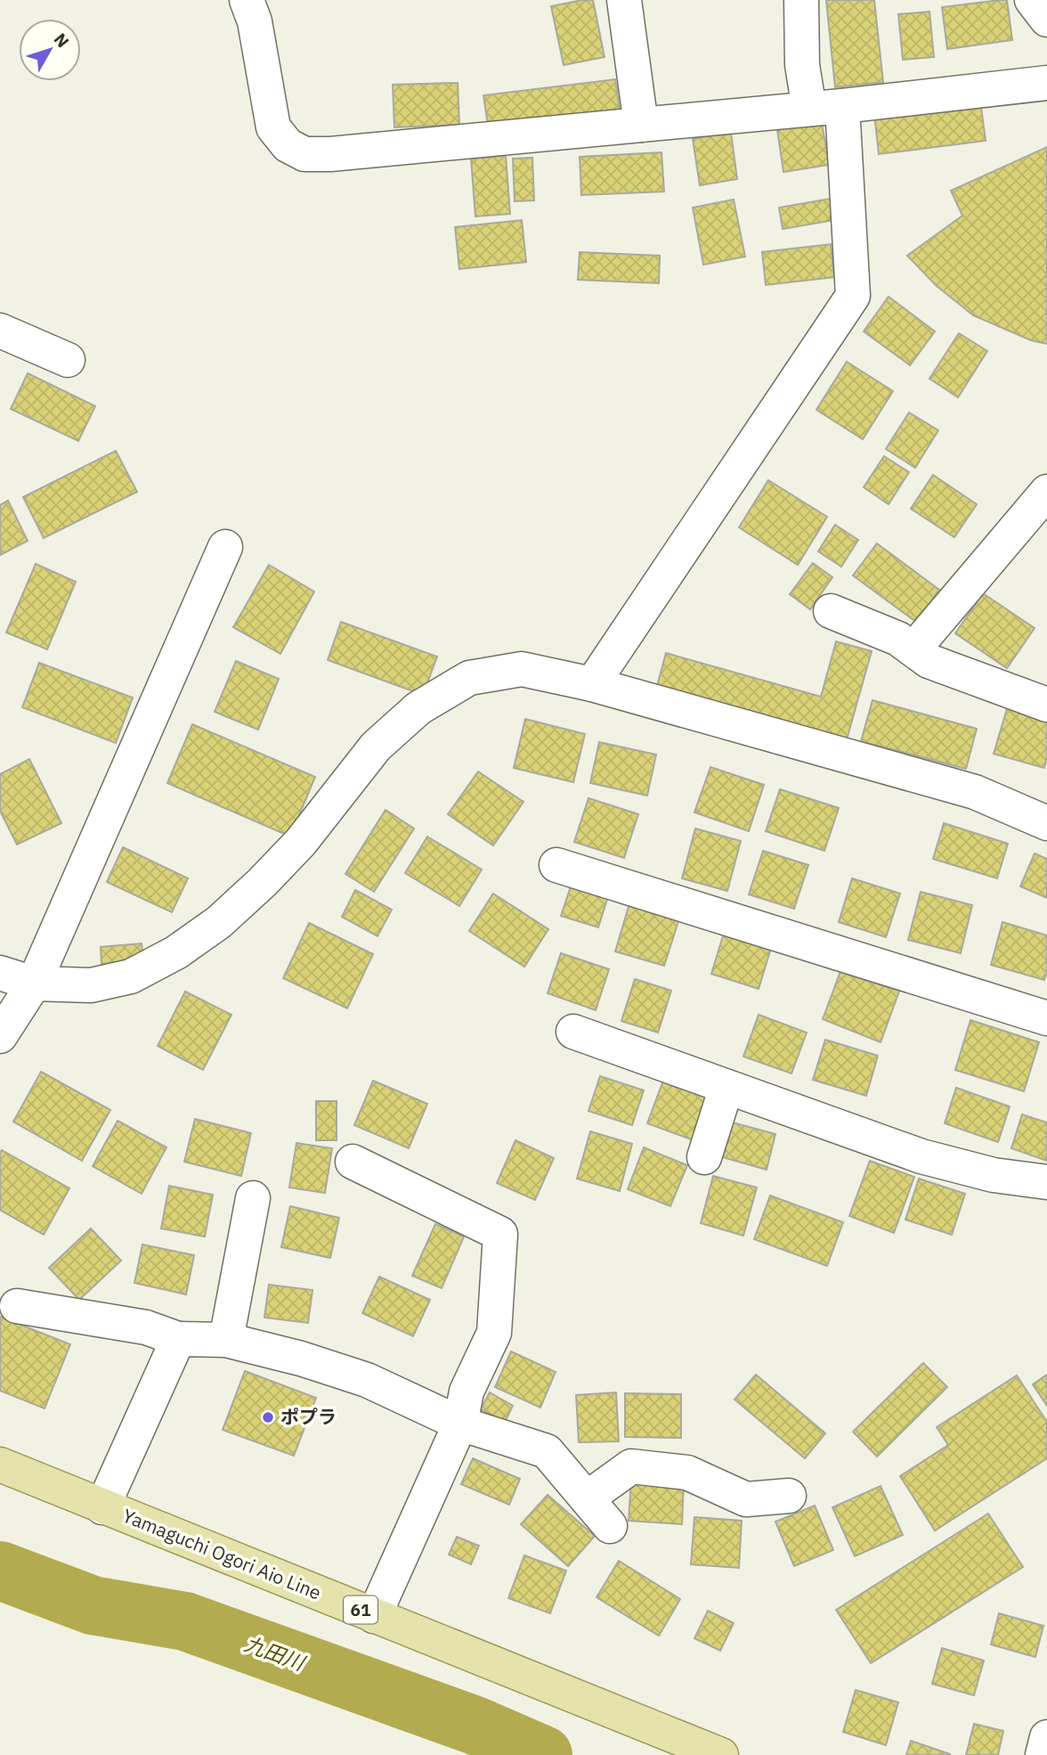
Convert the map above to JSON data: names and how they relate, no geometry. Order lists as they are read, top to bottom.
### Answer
{
  "streets": {
    "main road": ["Yamaguchi Ogori Aio Line", "61"]
  },
  "water": ["九田川"],
  "places": ["ポプラ"],
  "north": "top right"
}
